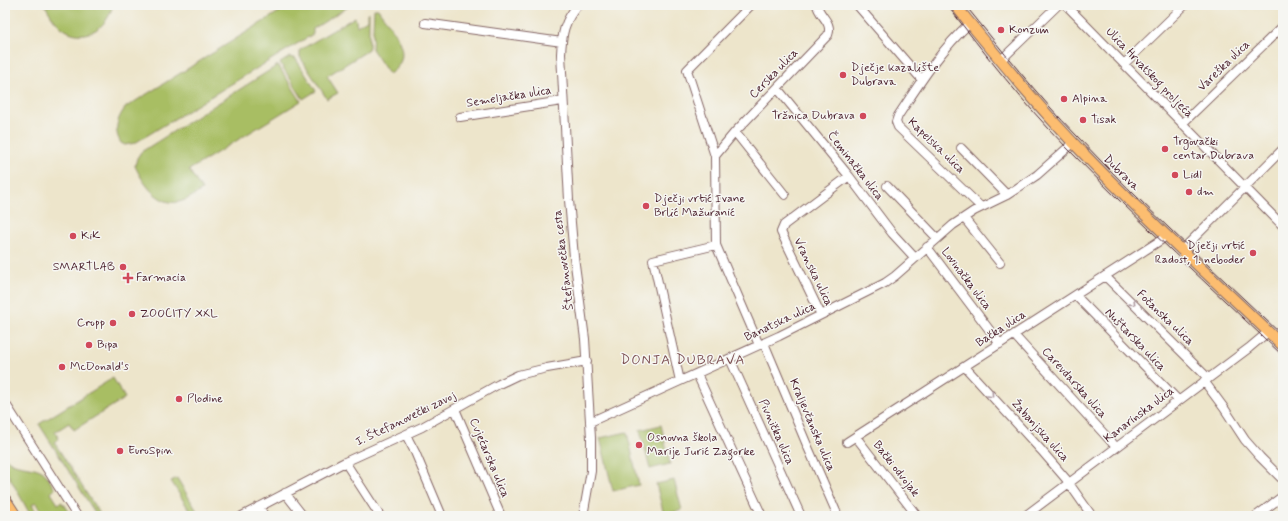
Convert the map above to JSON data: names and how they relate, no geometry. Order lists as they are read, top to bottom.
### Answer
{
  "streets": {
    "main road": ["Dubrava"],
    "street": [
      "Vareška ulica",
      "Ulica Hrvatskog proljeća",
      "Cerska ulica",
      "Semeljačka ulica",
      "Kapelska ulica",
      "Čeminačka ulica",
      "Štefanovečka cesta",
      "Vranska ulica",
      "Lovinačka ulica",
      "Fočanska ulica",
      "Banatska ulica",
      "Bačka ulica",
      "Nuštarska ulica",
      "Carevdarska ulica",
      "Kanarinska ulica",
      "I. Štefanovečki zavoj",
      "Kraljevčanska ulica",
      "Žabanjska ulica",
      "Pivnička ulica",
      "Cvjećarska ulica",
      "Bački odvojak"
    ]
  },
  "crossings": [
    ["Vareška ulica", "Ulica Hrvatskog proljeća"],
    ["Cerska ulica", "Čeminačka ulica"],
    ["Semeljačka ulica", "Štefanovečka cesta"],
    ["Kapelska ulica", "Dubrava"],
    ["Kapelska ulica", "Banatska ulica"],
    ["Čeminačka ulica", "Vranska ulica"],
    ["Čeminačka ulica", "Banatska ulica"],
    ["Dubrava", "Banatska ulica"],
    ["Dubrava", "Bačka ulica"],
    ["Dubrava", "Kanarinska ulica"],
    ["Štefanovečka cesta", "Banatska ulica"],
    ["Štefanovečka cesta", "I. Štefanovečki zavoj"],
    ["Vranska ulica", "Banatska ulica"],
    ["Lovinačka ulica", "Banatska ulica"],
    ["Lovinačka ulica", "Bačka ulica"],
    ["Fočanska ulica", "Bačka ulica"],
    ["Fočanska ulica", "Kanarinska ulica"],
    ["Banatska ulica", "Kraljevčanska ulica"],
    ["Banatska ulica", "Pivnička ulica"],
    ["Bačka ulica", "Nuštarska ulica"],
    ["Bačka ulica", "Carevdarska ulica"],
    ["Bačka ulica", "Žabanjska ulica"],
    ["Bačka ulica", "Bački odvojak"],
    ["Nuštarska ulica", "Kanarinska ulica"],
    ["Carevdarska ulica", "Kanarinska ulica"],
    ["Kanarinska ulica", "Žabanjska ulica"],
    ["I. Štefanovečki zavoj", "Cvjećarska ulica"]
  ],
  "one_way": ["Fočanska ulica", "Žabanjska ulica"],
  "districts": ["DONJA DUBRAVA"],
  "places": {
    "other": [
      "Konzum",
      "Dječje kazalište Dubrava",
      "Alpina",
      "Tržnica Dubrava",
      "Tisak",
      "Trgovački centar Dubrava",
      "Lidl",
      "dm",
      "Dječji vrtić Ivane Brlić Mažuranić",
      "KiK",
      "Dječji vrtić Radost, 1. neboder",
      "SMARTLAB",
      "ZOOCITY XXL",
      "Cropp",
      "Bipa",
      "McDonald's",
      "Plodine",
      "Osnovna škola Marije Jurić Zagorke",
      "EuroSpin"
    ],
    "health": ["Farmacia"]
  }
}
